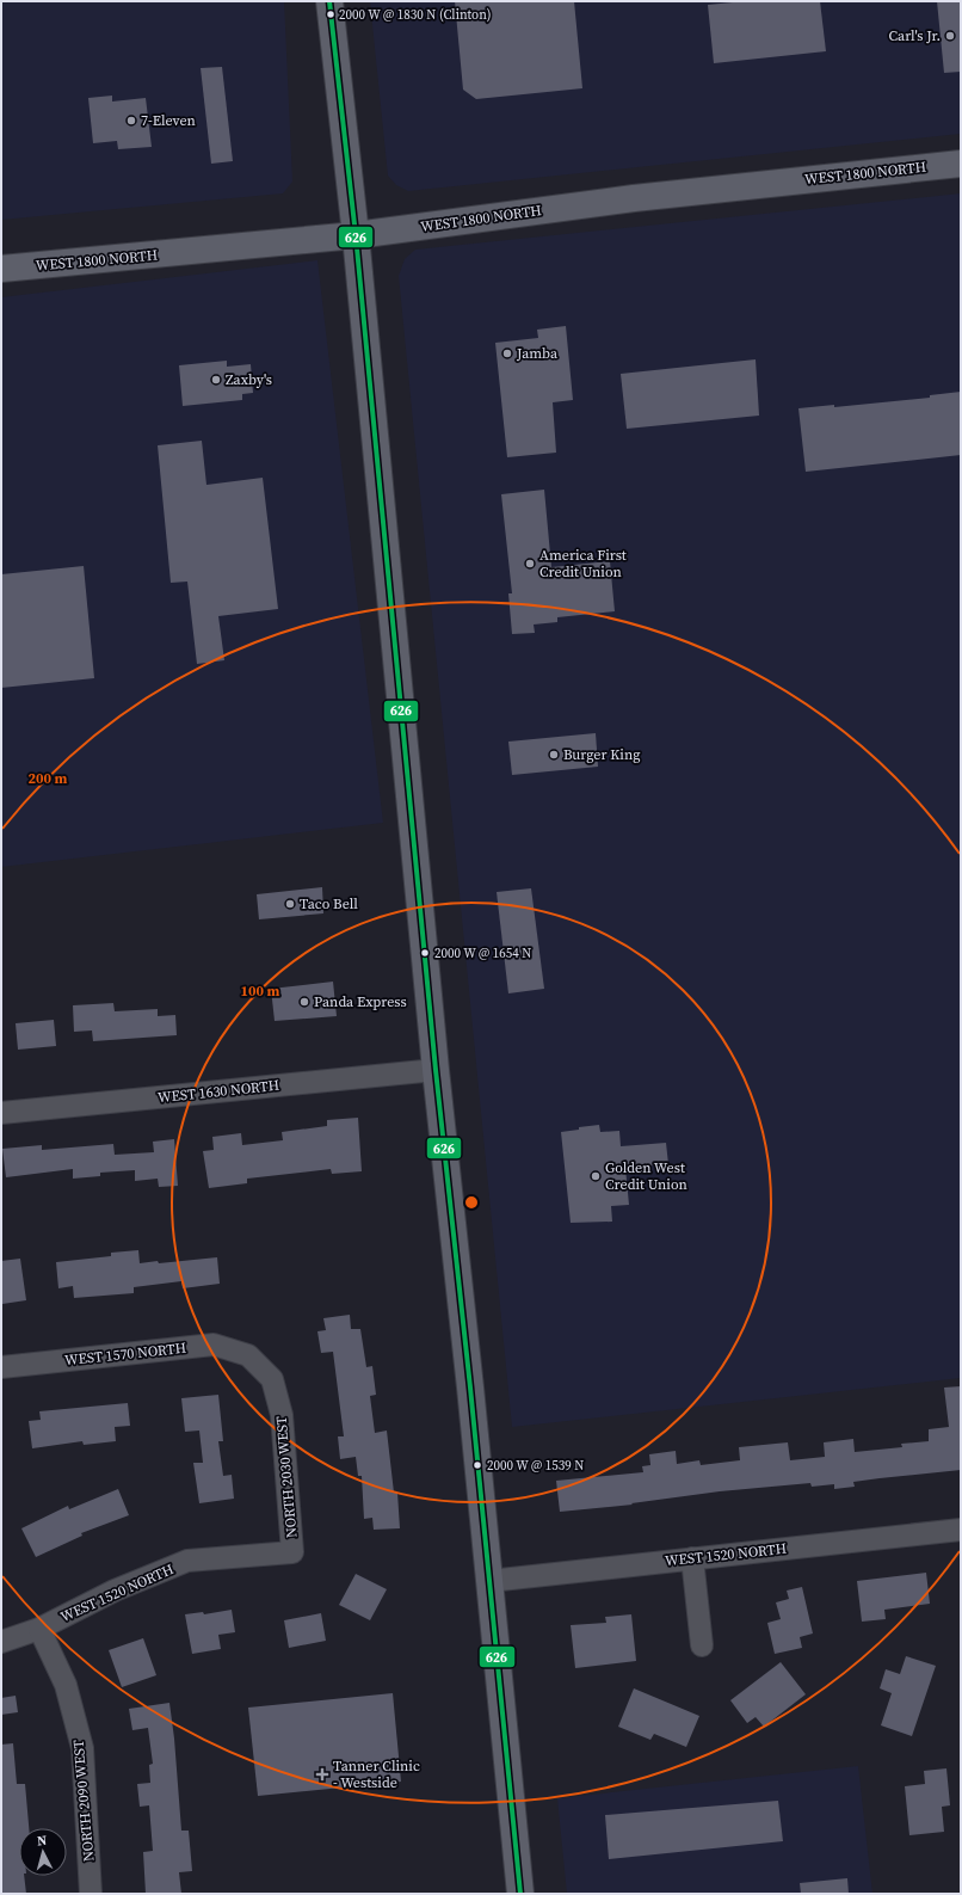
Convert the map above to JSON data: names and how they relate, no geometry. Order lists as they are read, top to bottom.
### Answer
{
  "streets": {
    "main road": ["WEST 1800 NORTH"],
    "street": [
      "WEST 1630 NORTH",
      "WEST 1570 NORTH",
      "NORTH 2030 WEST",
      "WEST 1520 NORTH",
      "NORTH 2090 WEST"
    ]
  },
  "crossings": [
    ["WEST 1570 NORTH", "NORTH 2030 WEST"],
    ["NORTH 2030 WEST", "WEST 1520 NORTH"],
    ["WEST 1520 NORTH", "NORTH 2090 WEST"]
  ],
  "places": {
    "other": [
      "2000 W @ 1830 N (Clinton)",
      "Carl's Jr.",
      "7-Eleven",
      "Jamba",
      "Zaxby's",
      "America First Credit Union",
      "Burger King",
      "Taco Bell",
      "2000 W @ 1654 N",
      "Panda Express",
      "Golden West Credit Union",
      "2000 W @ 1539 N"
    ],
    "health": ["Tanner Clinic - Westside"]
  },
  "lines": ["transit line 626"],
  "north": "top",
  "rings": ["200 m", "100 m"]
}
